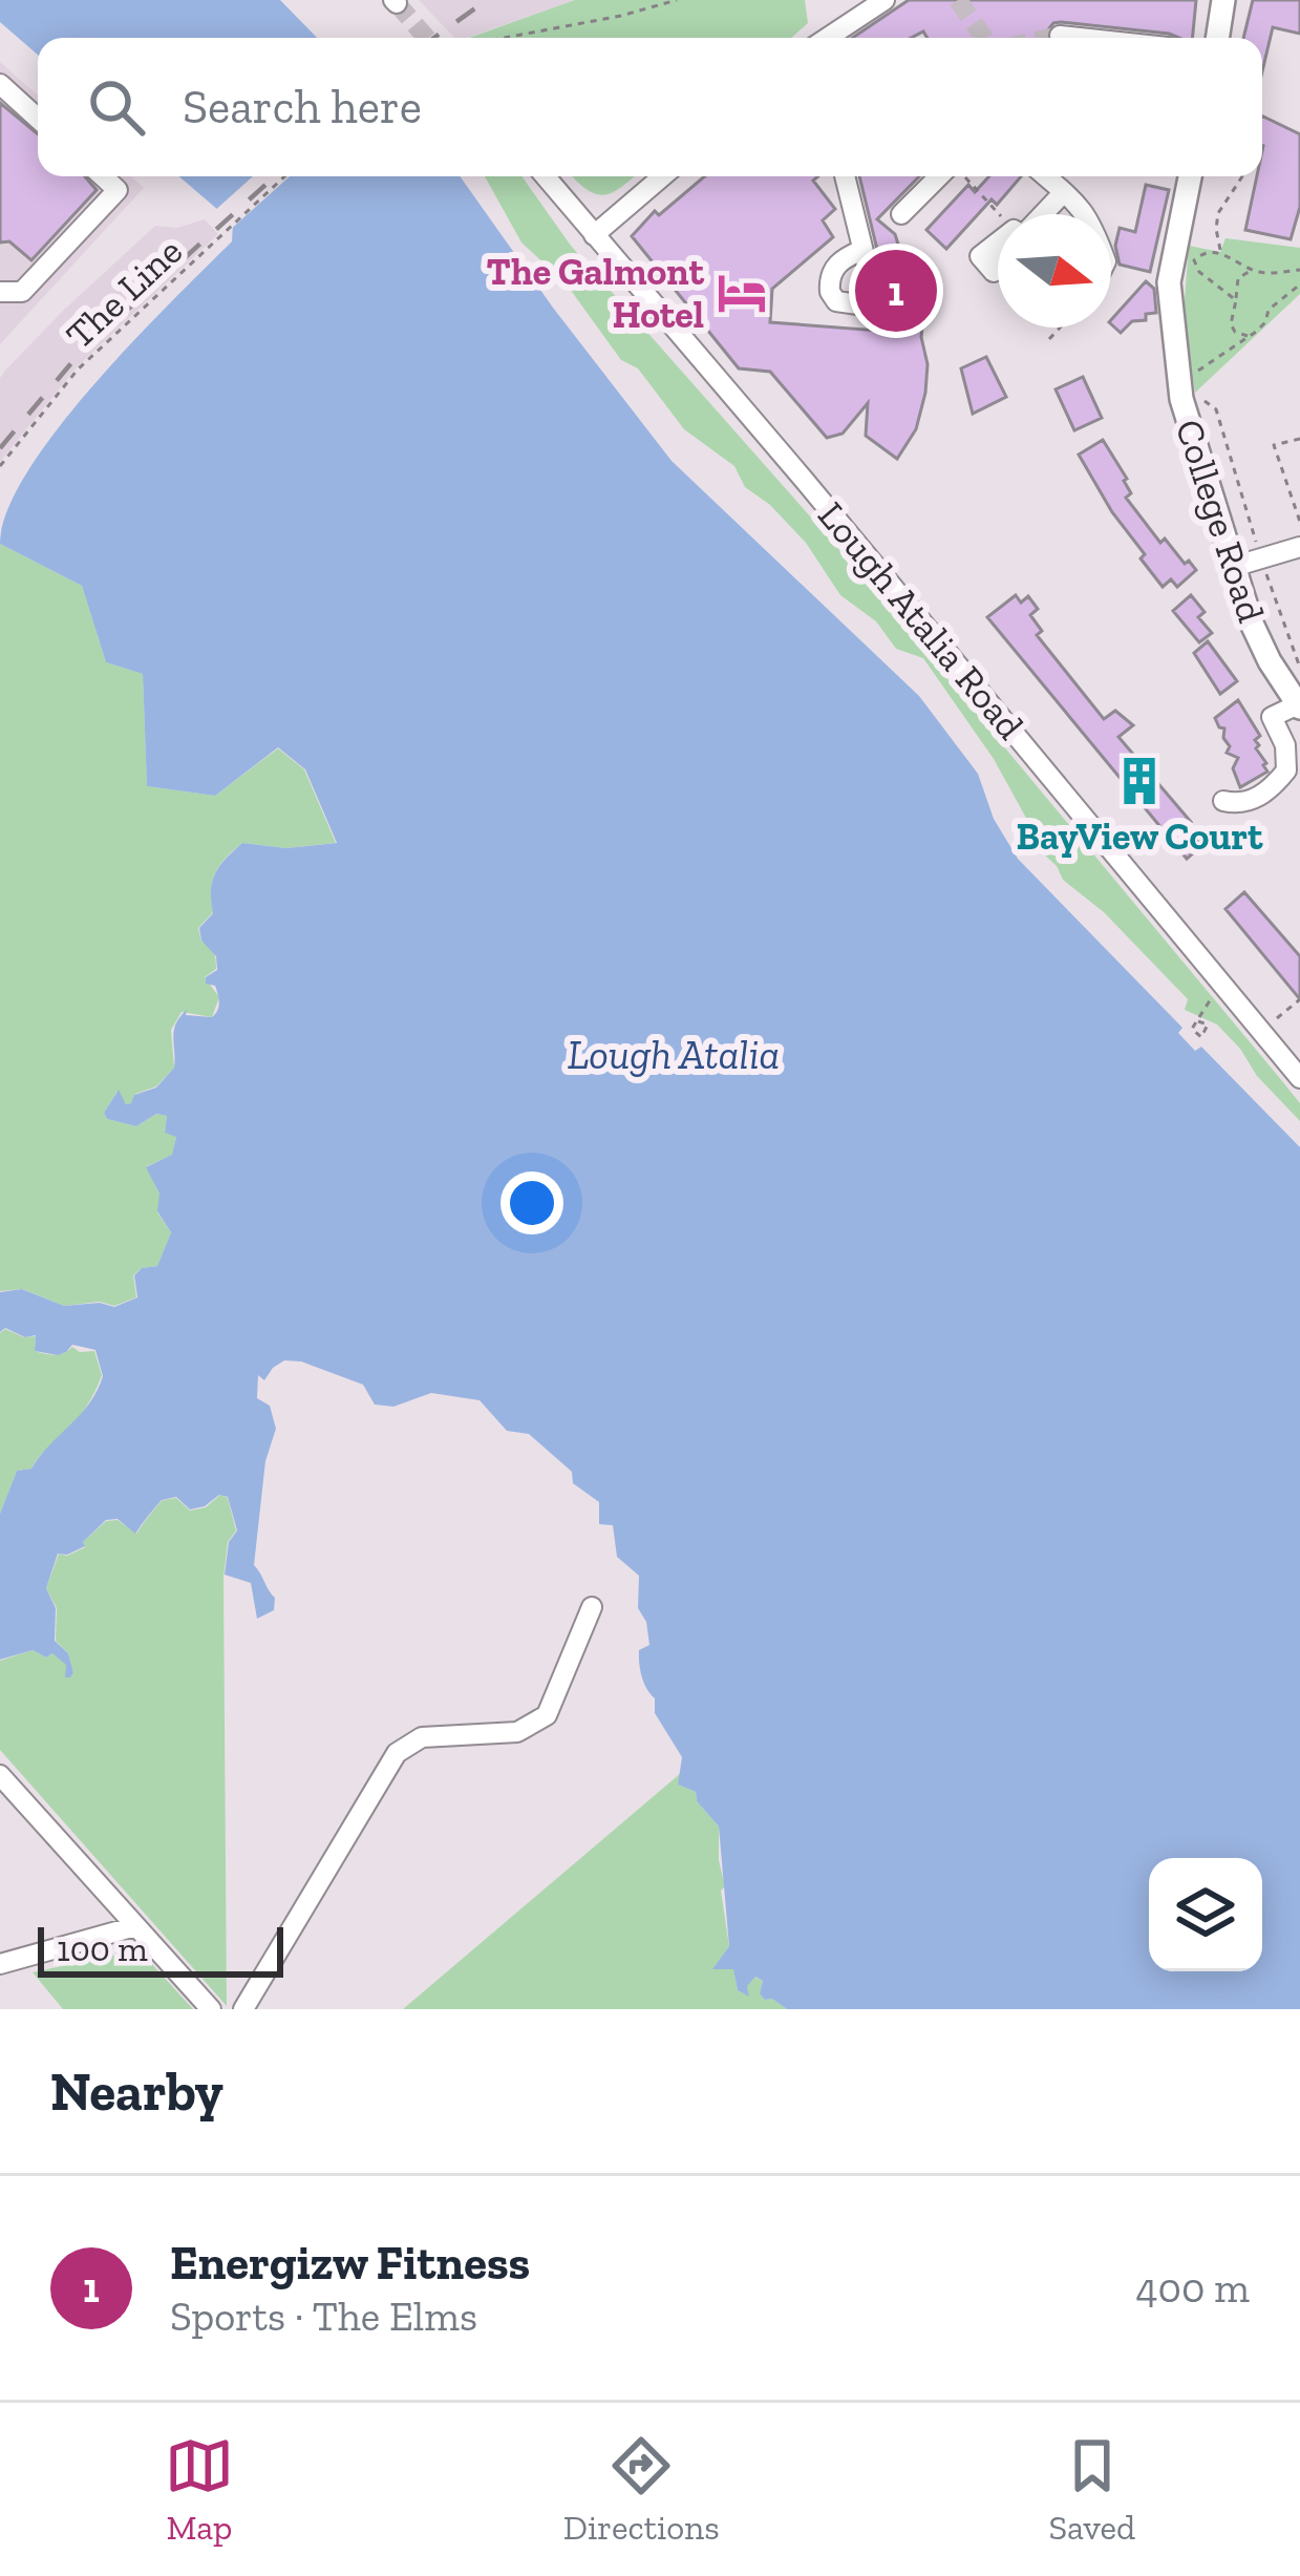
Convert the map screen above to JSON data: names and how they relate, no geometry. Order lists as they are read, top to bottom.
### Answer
{
  "streets": {
    "main road": ["College Road"],
    "street": ["Lough Atalia Road"],
    "path": ["The Line"]
  },
  "water": ["Lough Atalia"],
  "places": {
    "hotel": ["The Galmont Hotel"],
    "building": ["BayView Court"]
  },
  "scale_bar": "100 m",
  "north": "right",
  "page": {
    "search": "Search here",
    "pins": "1",
    "scale": "100 m",
    "heading": "Nearby",
    "list": [
      {
        "mark": "1",
        "name": "Energizw Fitness",
        "note": "Sports · The Elms",
        "value": "400 m"
      }
    ],
    "nav": ["Map", "Directions", "Saved"]
  }
}
